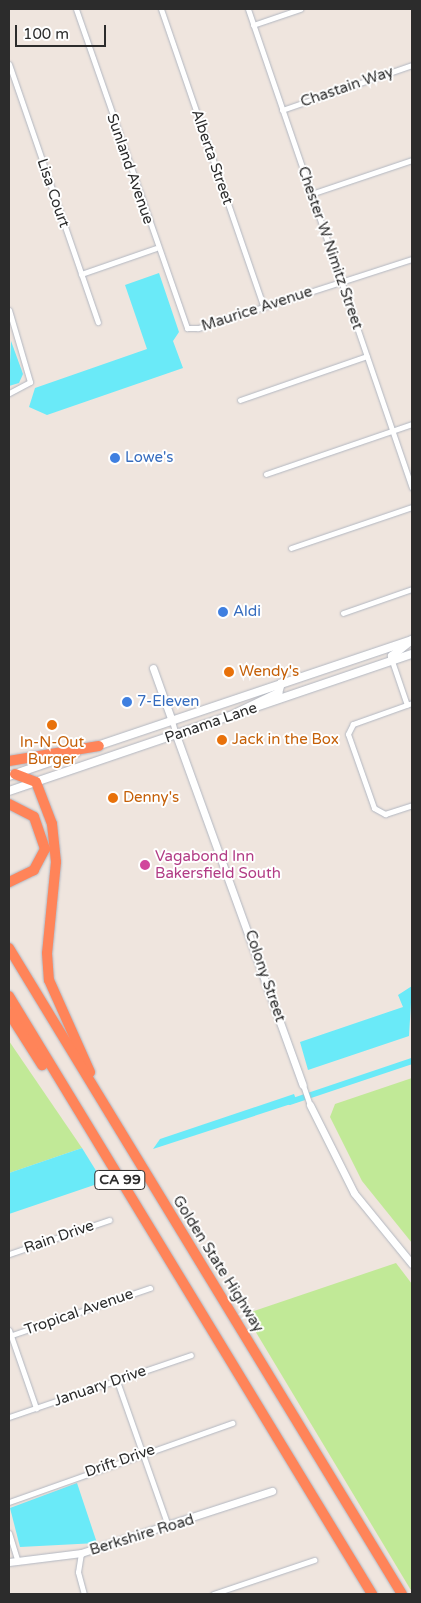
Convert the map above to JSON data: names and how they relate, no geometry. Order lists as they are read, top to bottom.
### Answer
{
  "streets": {
    "highway": ["CA 99", "Golden State Highway"],
    "main road": ["Panama Lane"],
    "street": [
      "Chastain Way",
      "Alberta Street",
      "Sunland Avenue",
      "Lisa Court",
      "Chester W Nimitz Street",
      "Maurice Avenue",
      "Colony Street",
      "Rain Drive",
      "Tropical Avenue",
      "January Drive",
      "Drift Drive",
      "Berkshire Road"
    ]
  },
  "crossings": [
    ["Chastain Way", "Chester W Nimitz Street"],
    ["Alberta Street", "Maurice Avenue"],
    ["Sunland Avenue", "Maurice Avenue"],
    ["Chester W Nimitz Street", "Maurice Avenue"],
    ["Panama Lane", "Colony Street"]
  ],
  "places": [
    "Lowe's",
    "Aldi",
    "Wendy's",
    "7-Eleven",
    "In-N-Out Burger",
    "Jack in the Box",
    "Denny's",
    "Vagabond Inn Bakersfield South"
  ],
  "scale_bar": "100 m"
}
